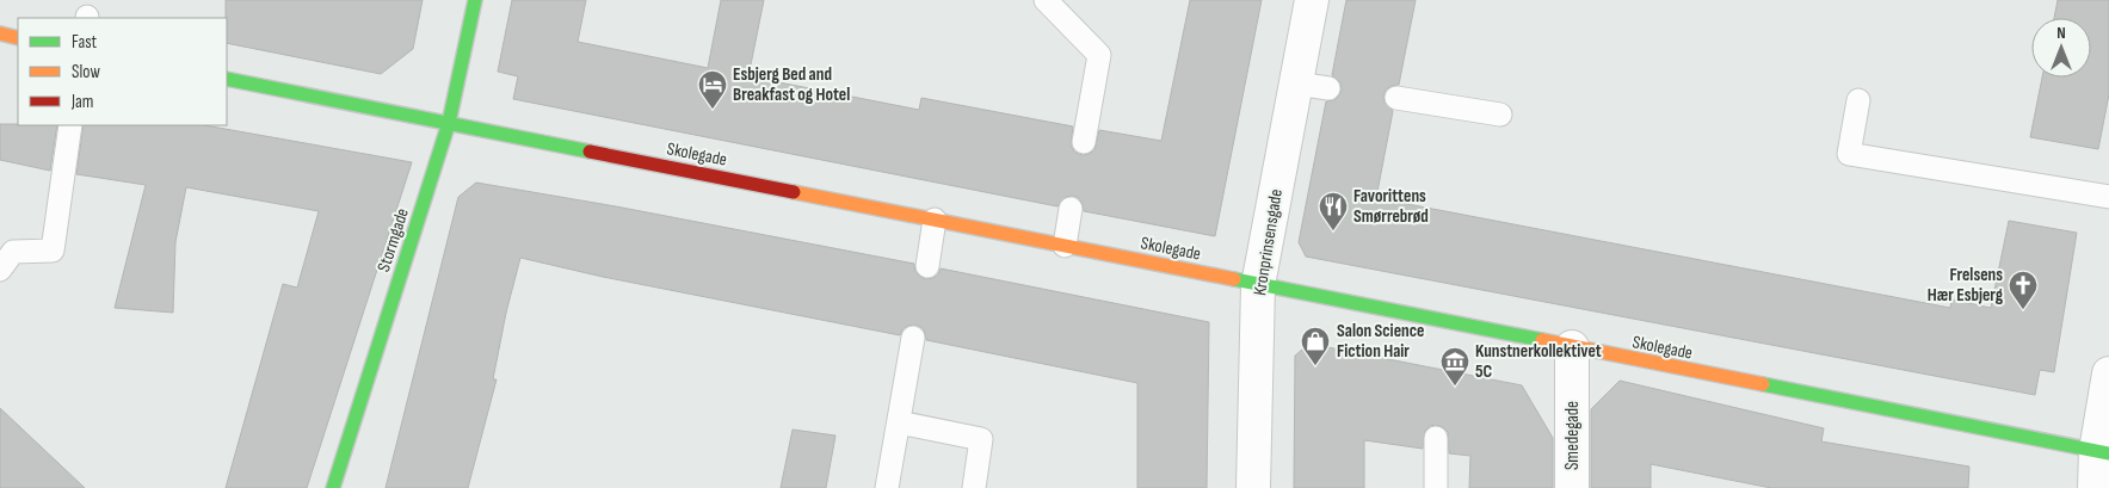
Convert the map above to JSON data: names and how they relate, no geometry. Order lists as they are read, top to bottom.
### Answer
{
  "streets": {
    "street": [
      "Skolegade",
      "Stormgade",
      "Kronprinsensgade",
      "Smedegade"
    ]
  },
  "crossings": [
    ["Skolegade", "Stormgade"],
    ["Skolegade", "Kronprinsensgade"],
    ["Skolegade", "Smedegade"]
  ],
  "places": {
    "hotel": ["Esbjerg Bed and Breakfast og Hotel"],
    "restaurant": ["Favorittens Smørrebrød"],
    "church": ["Frelsens Hær Esbjerg"],
    "shop": ["Salon Science Fiction Hair"],
    "museum": ["Kunstnerkollektivet 5C"]
  },
  "legend": ["Fast", "Slow", "Jam"],
  "north": "top"
}
